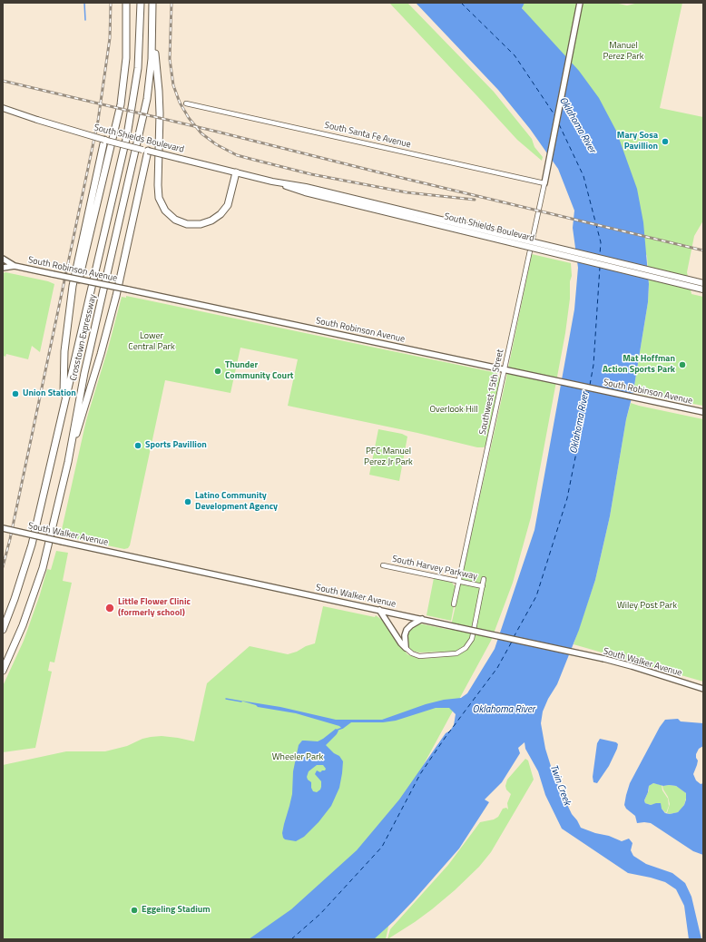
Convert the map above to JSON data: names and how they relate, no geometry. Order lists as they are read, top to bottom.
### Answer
{
  "streets": {
    "highway": ["Crosstown Expressway"],
    "main road": ["South Shields Boulevard", "South Robinson Avenue", "South Walker Avenue"],
    "street": ["South Santa Fe Avenue", "Southwest 15th Street", "South Harvey Parkway"]
  },
  "crossings": [
    ["South Santa Fe Avenue", "Southwest 15th Street"],
    ["South Robinson Avenue", "Southwest 15th Street"],
    ["Southwest 15th Street", "South Harvey Parkway"]
  ],
  "water": ["Oklahoma River", "Twin Creek"],
  "parks": [
    "Manuel Perez Park",
    "Lower Central Park",
    "Overlook Hill",
    "PFC Manuel Perez Jr Park",
    "Wiley Post Park",
    "Wheeler Park"
  ],
  "places": [
    "Mary Sosa Pavillion",
    "Mat Hoffman Action Sports Park",
    "Thunder Community Court",
    "Union Station",
    "Sports Pavillion",
    "Latino Community Development Agency",
    "Little Flower Clinic (formerly school)",
    "Eggeling Stadium"
  ]
}
